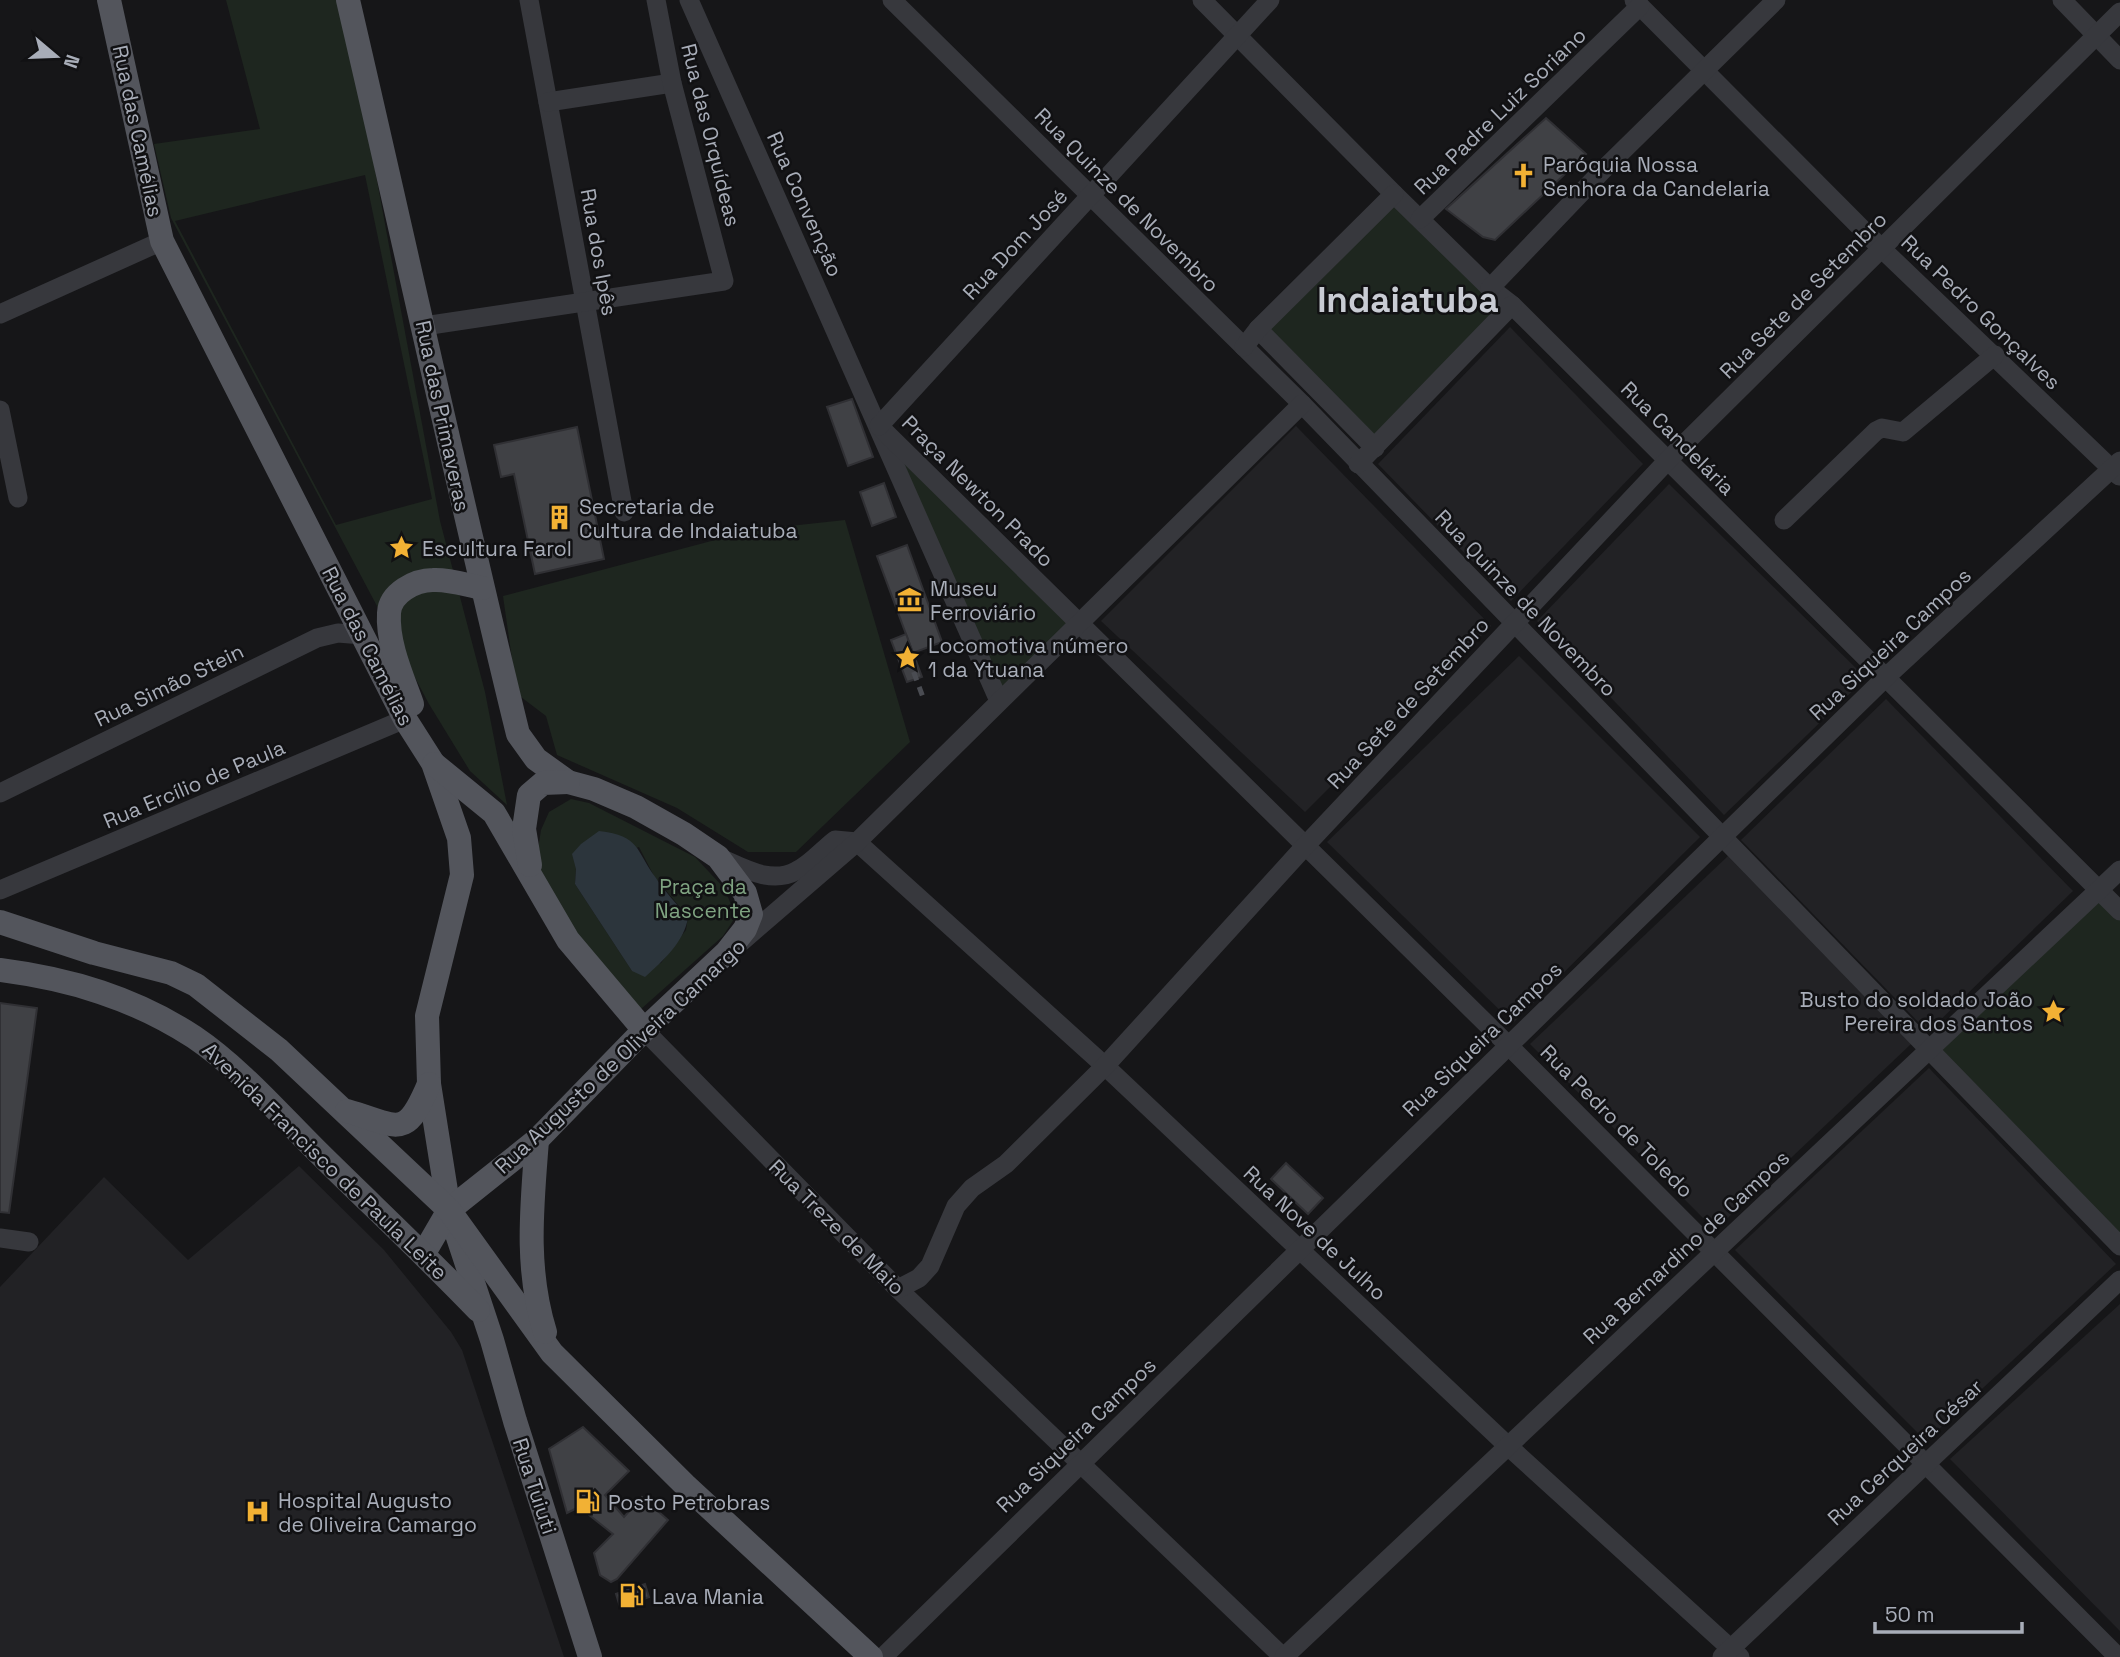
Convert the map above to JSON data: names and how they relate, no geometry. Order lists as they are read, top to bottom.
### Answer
{
  "streets": {
    "main road": [
      "Rua das Camélias",
      "Rua das Primaveras",
      "Rua Augusto de Oliveira Camargo",
      "Avenida Francisco de Paula Leite",
      "Rua Treze de Maio",
      "Rua Tuiuti"
    ],
    "street": [
      "Rua Padre Luiz Soriano",
      "Rua das Orquídeas",
      "Rua Quinze de Novembro",
      "Rua Convenção",
      "Rua Dom José",
      "Rua dos Ipês",
      "Rua Sete de Setembro",
      "Rua Pedro Gonçalves",
      "Rua Candelária",
      "Praça Newton Prado",
      "Rua Siqueira Campos",
      "Rua Simão Stein",
      "Rua Ercílio de Paula",
      "Rua Pedro de Toledo",
      "Rua Nove de Julho",
      "Rua Bernardino de Campos",
      "Rua Cerqueira César"
    ]
  },
  "crossings": [
    ["Rua Padre Luiz Soriano", "Rua Pedro Gonçalves"],
    ["Rua Padre Luiz Soriano", "Rua Candelária"],
    ["Rua das Camélias", "Rua Simão Stein"],
    ["Rua das Camélias", "Rua Ercílio de Paula"],
    ["Rua das Camélias", "Rua Augusto de Oliveira Camargo"],
    ["Rua das Camélias", "Avenida Francisco de Paula Leite"],
    ["Rua das Camélias", "Rua Treze de Maio"],
    ["Rua das Camélias", "Rua Tuiuti"],
    ["Rua das Orquídeas", "Rua dos Ipês"],
    ["Rua Quinze de Novembro", "Rua Dom José"],
    ["Rua Quinze de Novembro", "Rua Sete de Setembro"],
    ["Rua Quinze de Novembro", "Rua Siqueira Campos"],
    ["Rua Quinze de Novembro", "Rua Augusto de Oliveira Camargo"],
    ["Rua Quinze de Novembro", "Rua Bernardino de Campos"],
    ["Rua Convenção", "Rua Dom José"],
    ["Rua Convenção", "Praça Newton Prado"],
    ["Rua Dom José", "Rua Candelária"],
    ["Rua Dom José", "Praça Newton Prado"],
    ["Rua Sete de Setembro", "Rua Pedro Gonçalves"],
    ["Rua Sete de Setembro", "Rua Candelária"],
    ["Rua Sete de Setembro", "Rua Pedro de Toledo"],
    ["Rua Sete de Setembro", "Rua Treze de Maio"],
    ["Rua Sete de Setembro", "Rua Nove de Julho"],
    ["Rua Pedro Gonçalves", "Rua Siqueira Campos"],
    ["Rua das Primaveras", "Rua Augusto de Oliveira Camargo"],
    ["Rua das Primaveras", "Rua Nove de Julho"],
    ["Rua Candelária", "Rua Siqueira Campos"],
    ["Rua Candelária", "Rua Bernardino de Campos"],
    ["Praça Newton Prado", "Rua Augusto de Oliveira Camargo"],
    ["Praça Newton Prado", "Rua Pedro de Toledo"],
    ["Rua Siqueira Campos", "Rua Pedro de Toledo"],
    ["Rua Siqueira Campos", "Rua Treze de Maio"],
    ["Rua Siqueira Campos", "Rua Nove de Julho"],
    ["Rua Augusto de Oliveira Camargo", "Rua Pedro de Toledo"],
    ["Rua Augusto de Oliveira Camargo", "Avenida Francisco de Paula Leite"],
    ["Rua Augusto de Oliveira Camargo", "Rua Treze de Maio"],
    ["Rua Augusto de Oliveira Camargo", "Rua Nove de Julho"],
    ["Rua Pedro de Toledo", "Rua Bernardino de Campos"],
    ["Rua Pedro de Toledo", "Rua Cerqueira César"],
    ["Avenida Francisco de Paula Leite", "Rua Tuiuti"],
    ["Rua Treze de Maio", "Rua Bernardino de Campos"],
    ["Rua Nove de Julho", "Rua Bernardino de Campos"],
    ["Rua Nove de Julho", "Rua Cerqueira César"]
  ],
  "districts": ["Indaiatuba"],
  "parks": ["Praça da Nascente"],
  "places": {
    "church": ["Paróquia Nossa Senhora da Candelaria"],
    "building": ["Secretaria de Cultura de Indaiatuba"],
    "place": ["Escultura Farol", "Locomotiva número 1 da Ytuana", "Busto do soldado João Pereira dos Santos"],
    "museum": ["Museu Ferroviário"],
    "fuel station": ["Posto Petrobras", "Lava Mania"],
    "hospital": ["Hospital Augusto de Oliveira Camargo"]
  },
  "scale_bar": "50 m",
  "north": "right"
}
